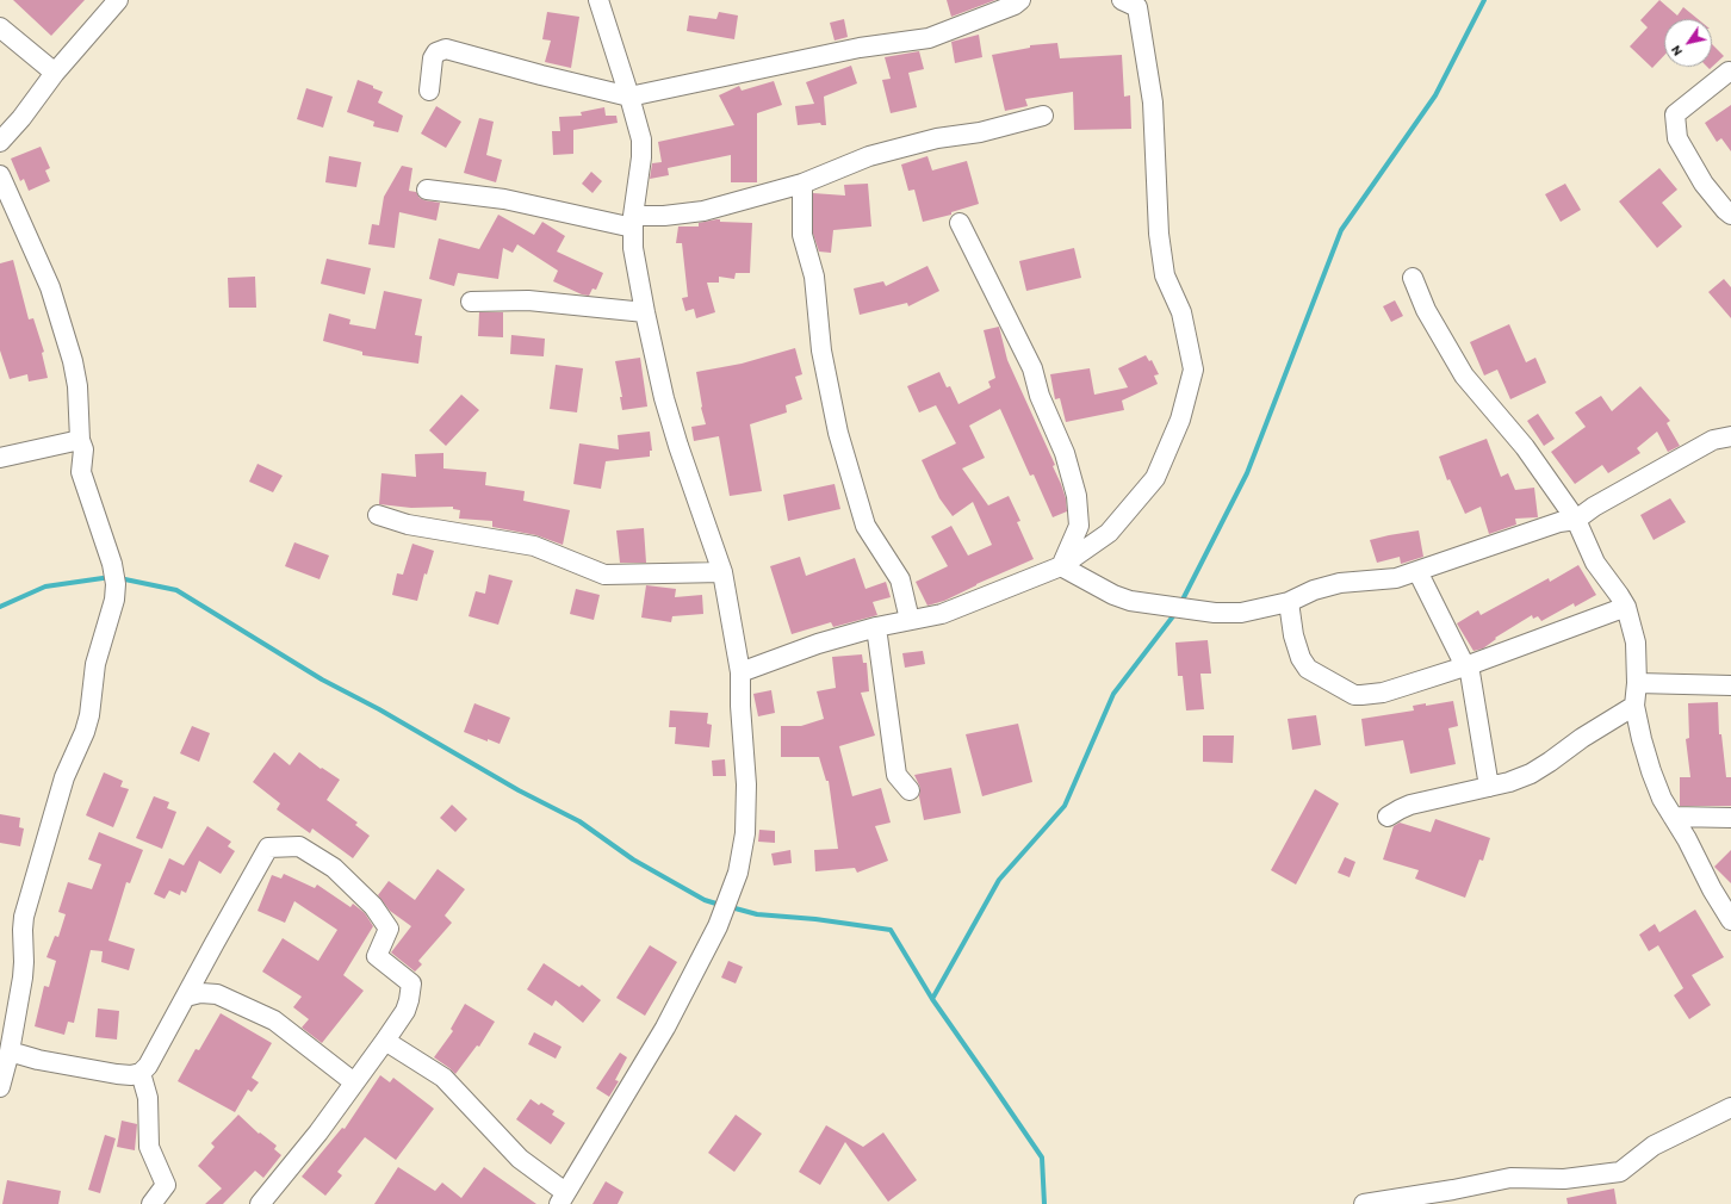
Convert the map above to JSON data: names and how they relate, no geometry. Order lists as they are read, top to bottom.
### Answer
{
  "north": "bottom left"
}
